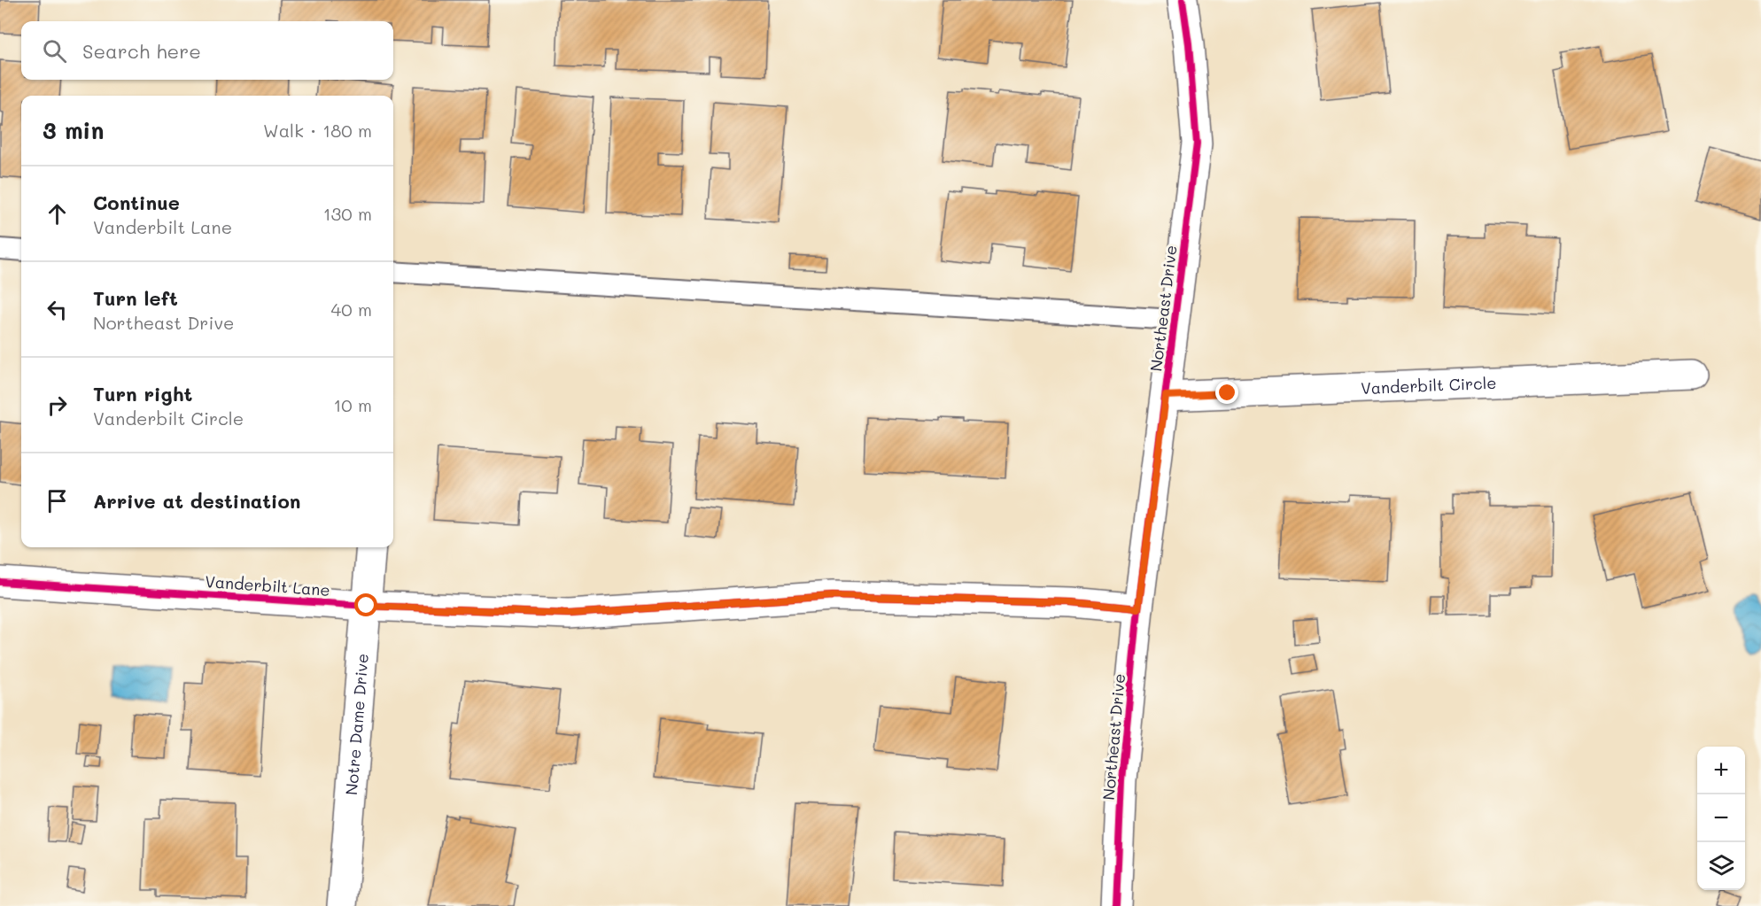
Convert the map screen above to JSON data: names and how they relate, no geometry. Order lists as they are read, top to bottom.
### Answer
{
  "streets": {
    "street": [
      "Northeast Drive",
      "Vanderbilt Circle",
      "Vanderbilt Lane",
      "Notre Dame Drive"
    ]
  },
  "crossings": [
    ["Northeast Drive", "Vanderbilt Circle"],
    ["Northeast Drive", "Vanderbilt Lane"],
    ["Vanderbilt Lane", "Notre Dame Drive"]
  ],
  "page": {
    "search": "Search here",
    "heading": ["3 min", "Walk · 180 m"],
    "list": [
      ["Continue", "Vanderbilt Lane", "130 m"],
      ["Turn left", "Northeast Drive", "40 m"],
      ["Turn right", "Vanderbilt Circle", "10 m"],
      "Arrive at destination"
    ],
    "map_buttons": ["+", "−"]
  }
}
